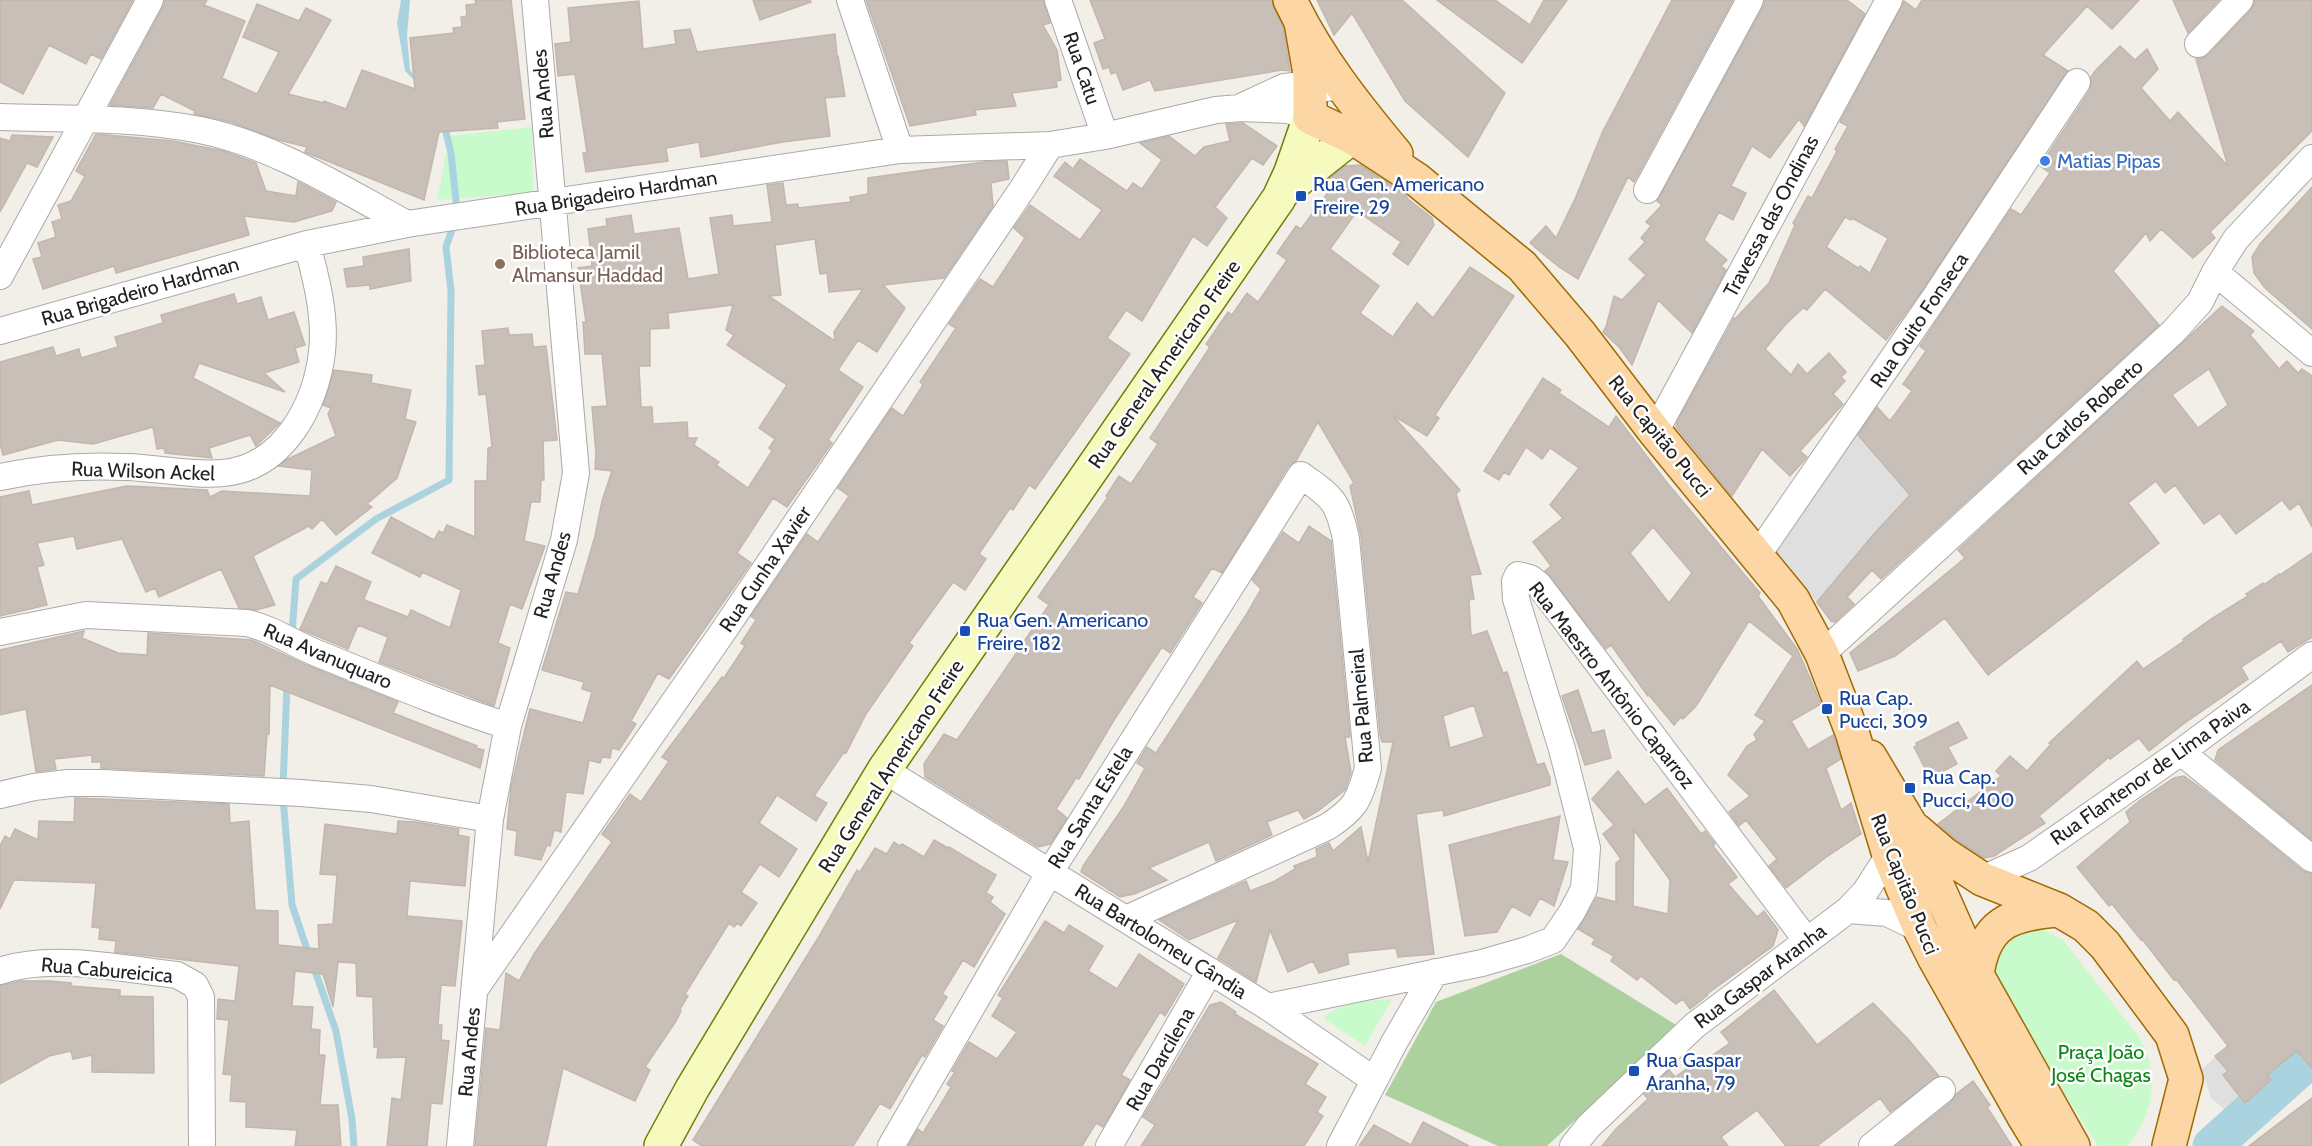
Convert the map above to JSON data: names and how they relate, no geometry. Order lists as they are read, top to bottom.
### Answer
{
  "streets": {
    "main road": ["Rua General Americano Freire", "Rua Capitão Pucci"],
    "street": [
      "Rua Catu",
      "Rua Andes",
      "Rua Brigadeiro Hardman",
      "Travessa das Ondinas",
      "Rua Quito Fonseca",
      "Rua Carlos Roberto",
      "Rua Wilson Ackel",
      "Rua Cunha Xavier",
      "Rua Avanuquaro",
      "Rua Maestro Antônio Caparroz",
      "Rua Palmeiral",
      "Rua Flantenor de Lima Paiva",
      "Rua Santa Estela",
      "Rua Bartolomeu Cândia",
      "Rua Cabureicica",
      "Rua Gaspar Aranha",
      "Rua Darcilena"
    ]
  },
  "crossings": [
    ["Rua Catu", "Rua Brigadeiro Hardman"],
    ["Rua Andes", "Rua Brigadeiro Hardman"],
    ["Rua Andes", "Rua Cunha Xavier"],
    ["Rua Andes", "Rua Avanuquaro"],
    ["Rua Brigadeiro Hardman", "Rua General Americano Freire"],
    ["Rua Brigadeiro Hardman", "Rua Capitão Pucci"],
    ["Rua Brigadeiro Hardman", "Rua Wilson Ackel"],
    ["Rua Brigadeiro Hardman", "Rua Cunha Xavier"],
    ["Travessa das Ondinas", "Rua Capitão Pucci"],
    ["Rua Quito Fonseca", "Rua Capitão Pucci"],
    ["Rua General Americano Freire", "Rua Capitão Pucci"],
    ["Rua General Americano Freire", "Rua Bartolomeu Cândia"],
    ["Rua Carlos Roberto", "Rua Capitão Pucci"],
    ["Rua Capitão Pucci", "Rua Gaspar Aranha"],
    ["Rua Maestro Antônio Caparroz", "Rua Bartolomeu Cândia"],
    ["Rua Maestro Antônio Caparroz", "Rua Gaspar Aranha"],
    ["Rua Palmeiral", "Rua Santa Estela"],
    ["Rua Palmeiral", "Rua Bartolomeu Cândia"],
    ["Rua Santa Estela", "Rua Bartolomeu Cândia"],
    ["Rua Bartolomeu Cândia", "Rua Darcilena"]
  ],
  "parks": ["Praça João José Chagas"],
  "places": {
    "other": ["Matias Pipas", "Biblioteca Jamil Almansur Haddad"],
    "transit": [
      "Rua Gen. Americano Freire, 29",
      "Rua Gen. Americano Freire, 182",
      "Rua Cap. Pucci, 309",
      "Rua Cap. Pucci, 400",
      "Rua Gaspar Aranha, 79"
    ]
  }
}
